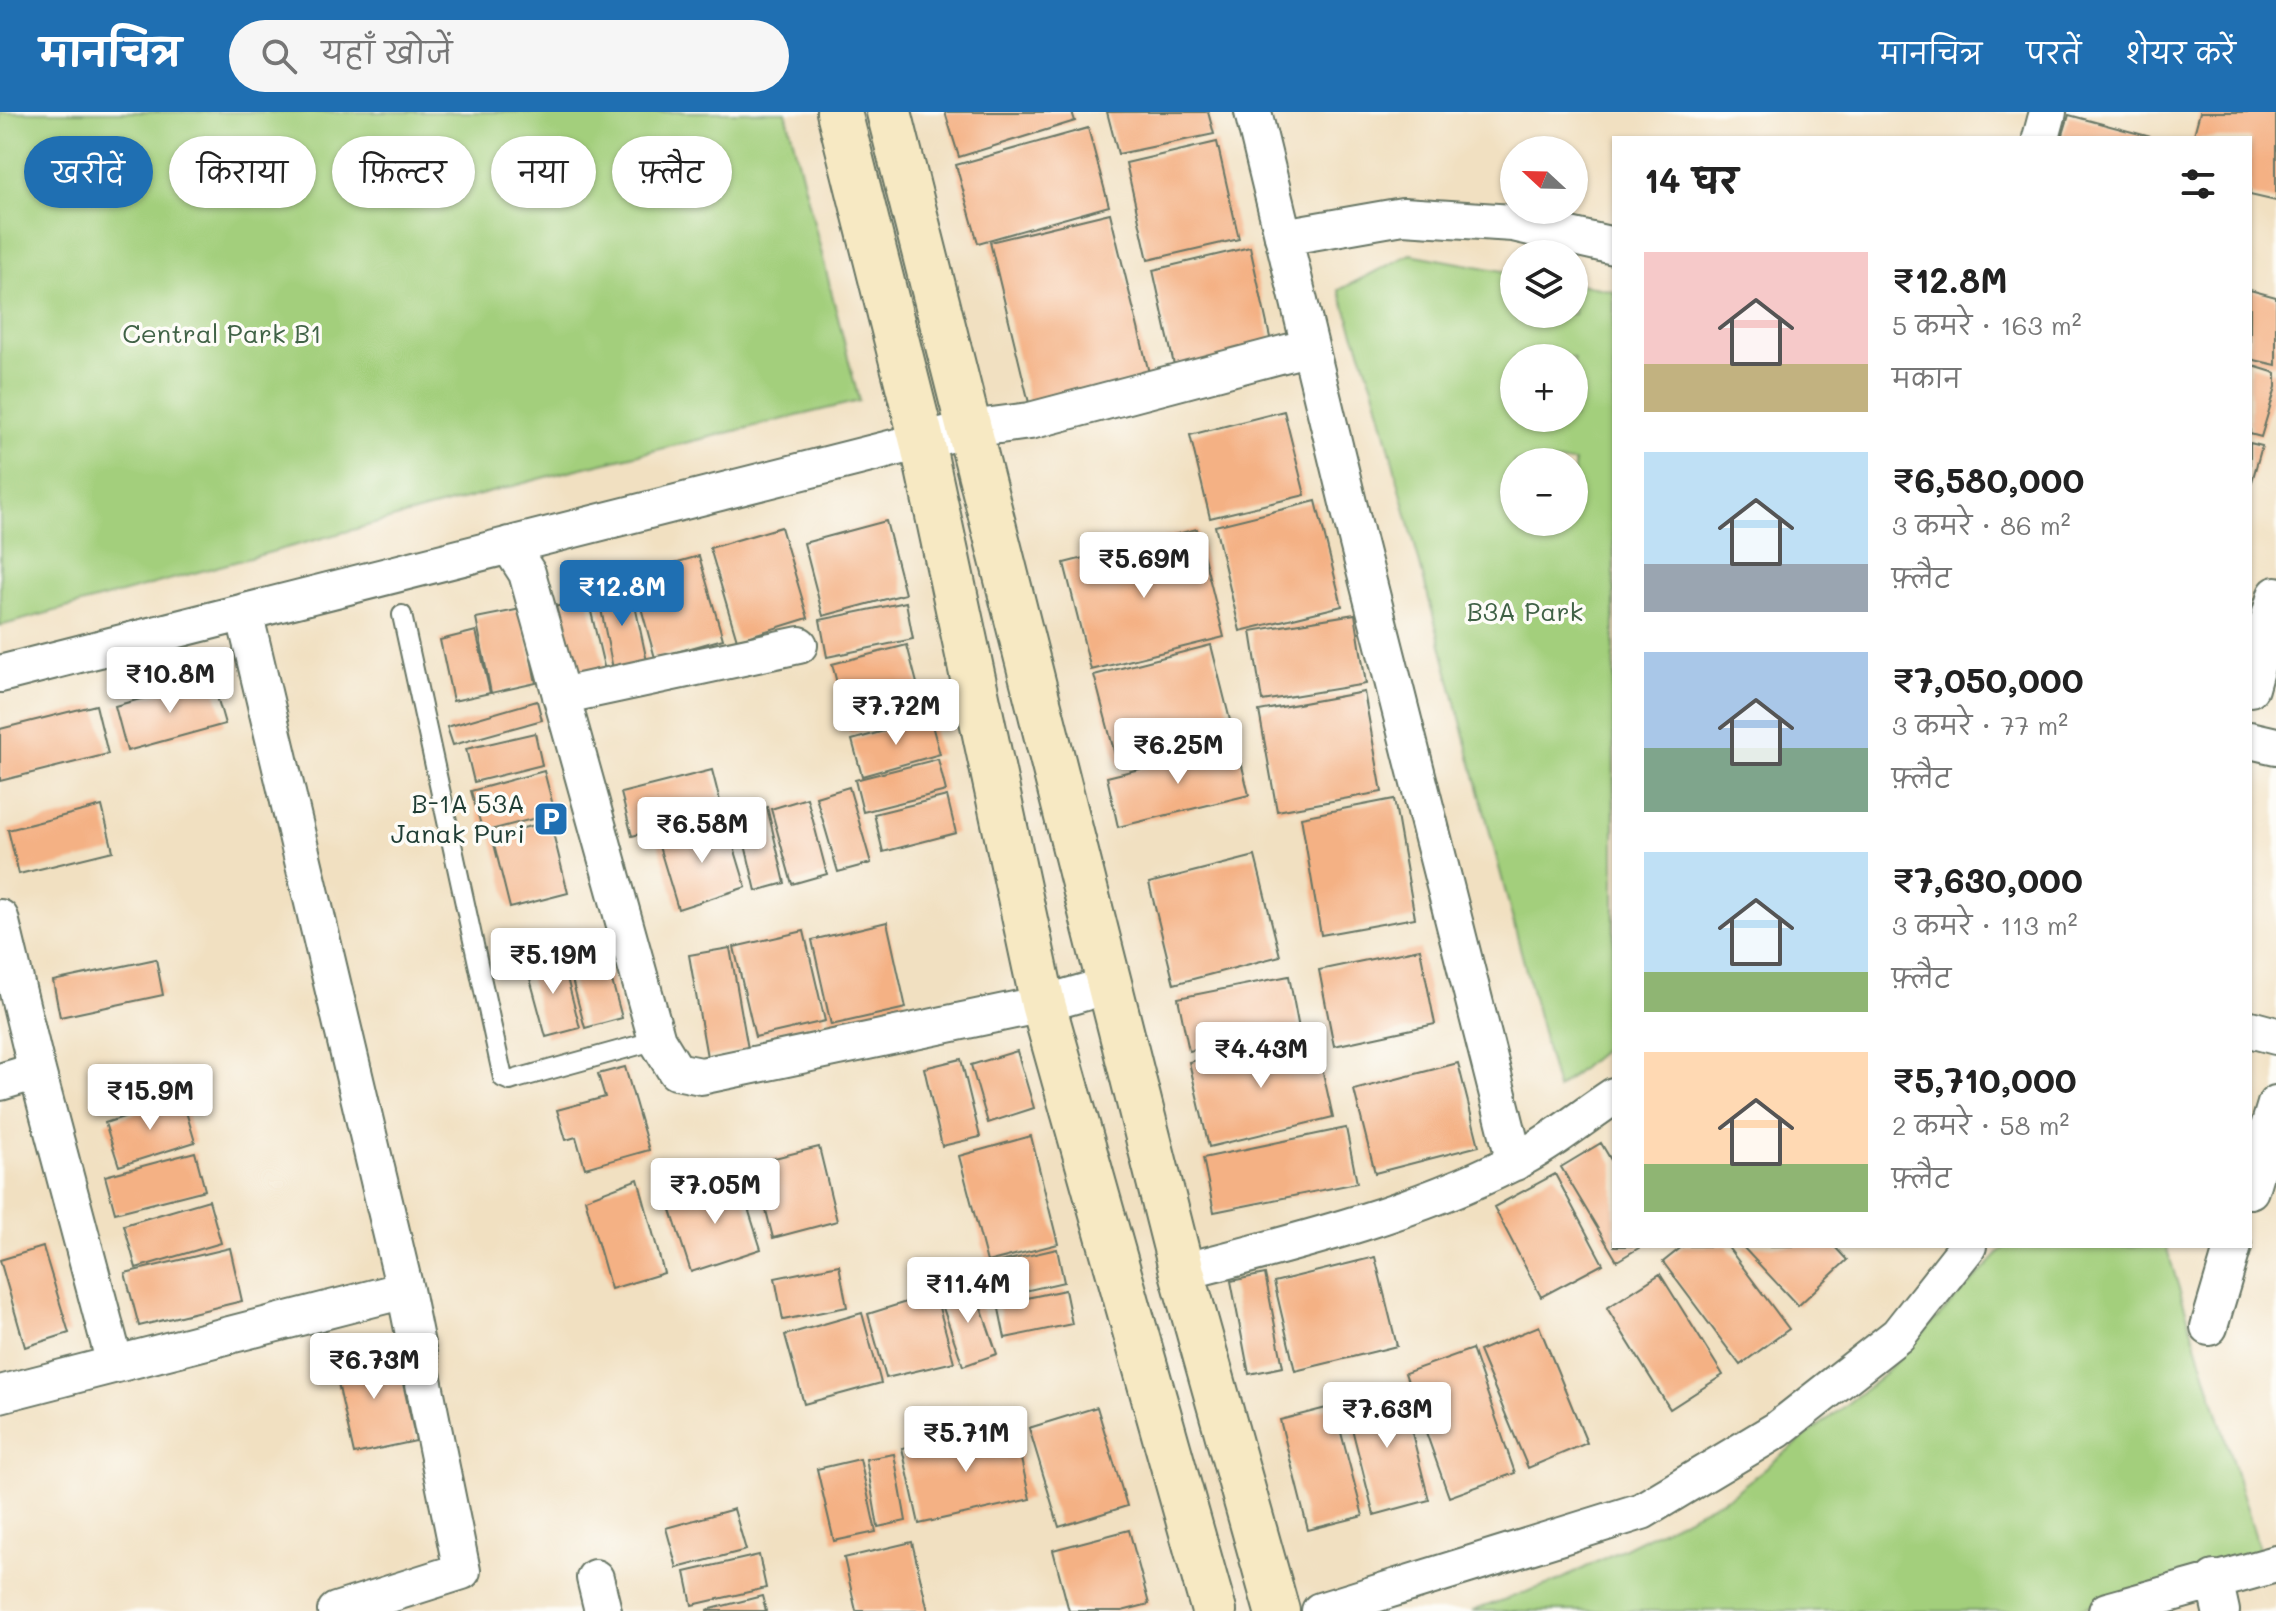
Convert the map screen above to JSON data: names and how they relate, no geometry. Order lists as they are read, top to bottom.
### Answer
{
  "parks": ["Central Park B1", "B3A Park"],
  "places": {
    "parking": ["B-1A 53A Janak Puri"]
  },
  "north": "left",
  "page": {
    "header": "मानचित्र",
    "search": "यहाँ खोजें",
    "nav": ["मानचित्र", "परतें", "शेयर करें"],
    "map_buttons": ["+", "−"],
    "chip": [
      "खरीदें",
      "किराया",
      "फ़िल्टर",
      "नया",
      "फ़्लैट"
    ],
    "heading": "14 घर",
    "list": [
      {
        "name": "₹12.8M",
        "note": "5 कमरे · 163 m² · मकान"
      },
      {
        "name": "₹6,580,000",
        "note": "3 कमरे · 86 m² · फ़्लैट"
      },
      {
        "name": "₹7,050,000",
        "note": "3 कमरे · 77 m² · फ़्लैट"
      },
      {
        "name": "₹7,630,000",
        "note": "3 कमरे · 113 m² · फ़्लैट"
      },
      {
        "name": "₹5,710,000",
        "note": "2 कमरे · 58 m² · फ़्लैट"
      }
    ],
    "price": [
      "₹5.69M",
      "₹12.8M",
      "₹10.8M",
      "₹7.72M",
      "₹6.25M",
      "₹6.58M",
      "₹5.19M",
      "₹4.43M",
      "₹15.9M",
      "₹7.05M",
      "₹11.4M",
      "₹6.73M",
      "₹7.63M",
      "₹5.71M"
    ]
  }
}
